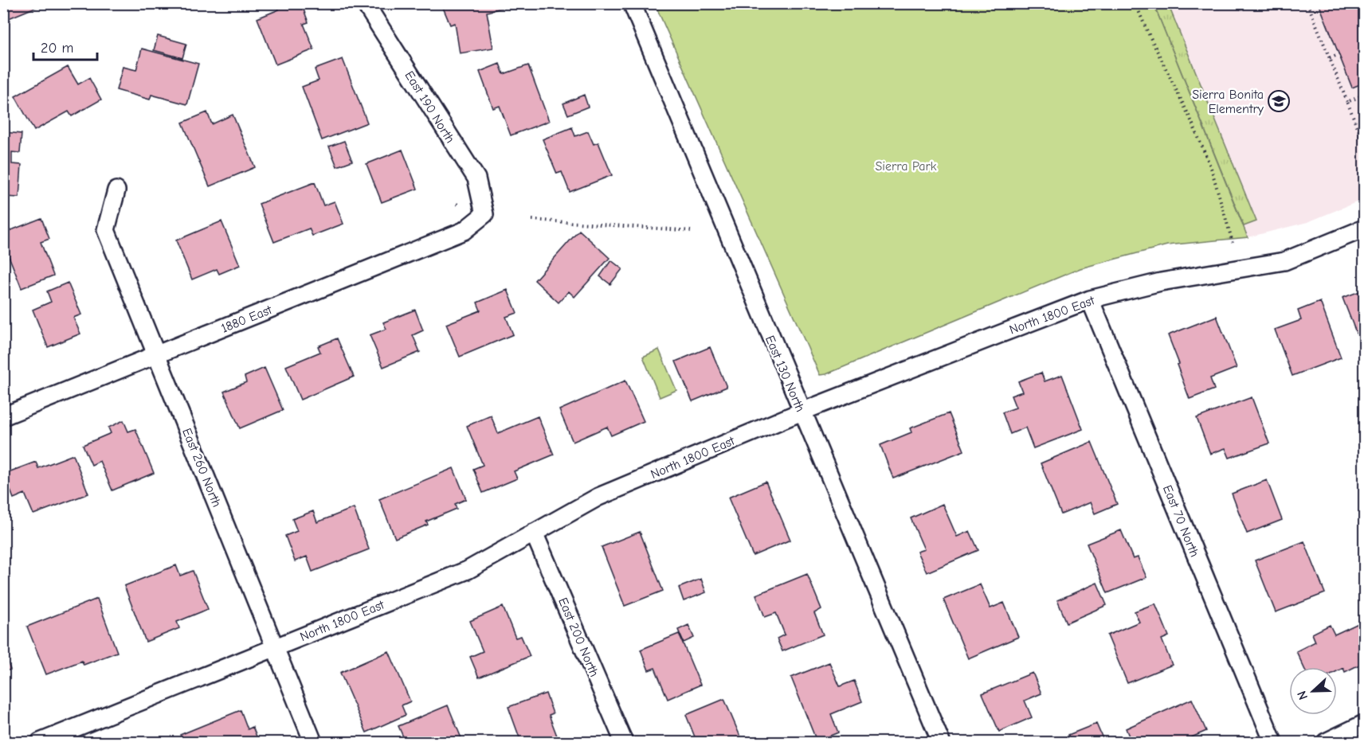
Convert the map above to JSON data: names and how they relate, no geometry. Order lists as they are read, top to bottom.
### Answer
{
  "streets": {
    "street": [
      "East 190 North",
      "North 1800 East",
      "1880 East",
      "East 130 North",
      "East 260 North",
      "East 70 North",
      "East 200 North"
    ]
  },
  "crossings": [
    ["East 190 North", "1880 East"],
    ["North 1800 East", "East 130 North"],
    ["North 1800 East", "East 260 North"],
    ["North 1800 East", "East 70 North"],
    ["North 1800 East", "East 200 North"],
    ["1880 East", "East 260 North"]
  ],
  "parks": ["Sierra Park"],
  "places": {
    "school or university": ["Sierra Bonita Elementry"]
  },
  "scale_bar": "20 m",
  "north": "left"
}
